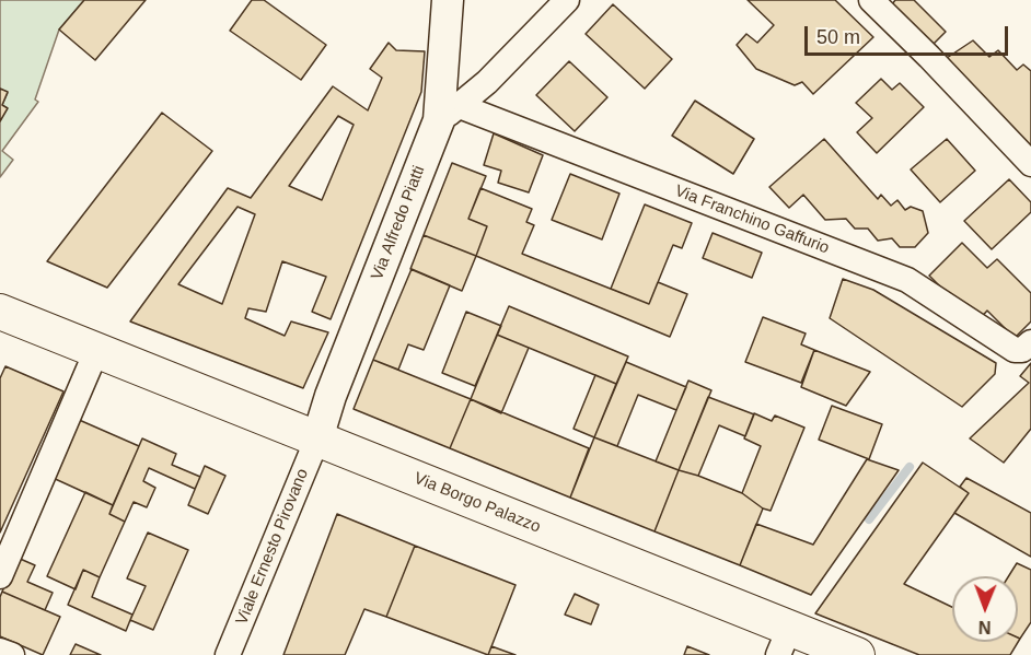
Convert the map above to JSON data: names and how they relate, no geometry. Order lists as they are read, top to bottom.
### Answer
{
  "streets": {
    "main road": ["Via Borgo Palazzo"],
    "street": ["Via Franchino Gaffurio", "Via Alfredo Piatti", "Viale Ernesto Pirovano"]
  },
  "crossings": [
    ["Via Franchino Gaffurio", "Via Alfredo Piatti"],
    ["Via Alfredo Piatti", "Via Borgo Palazzo"],
    ["Via Alfredo Piatti", "Viale Ernesto Pirovano"],
    ["Via Borgo Palazzo", "Viale Ernesto Pirovano"]
  ],
  "scale_bar": "50 m",
  "north": "bottom"
}
